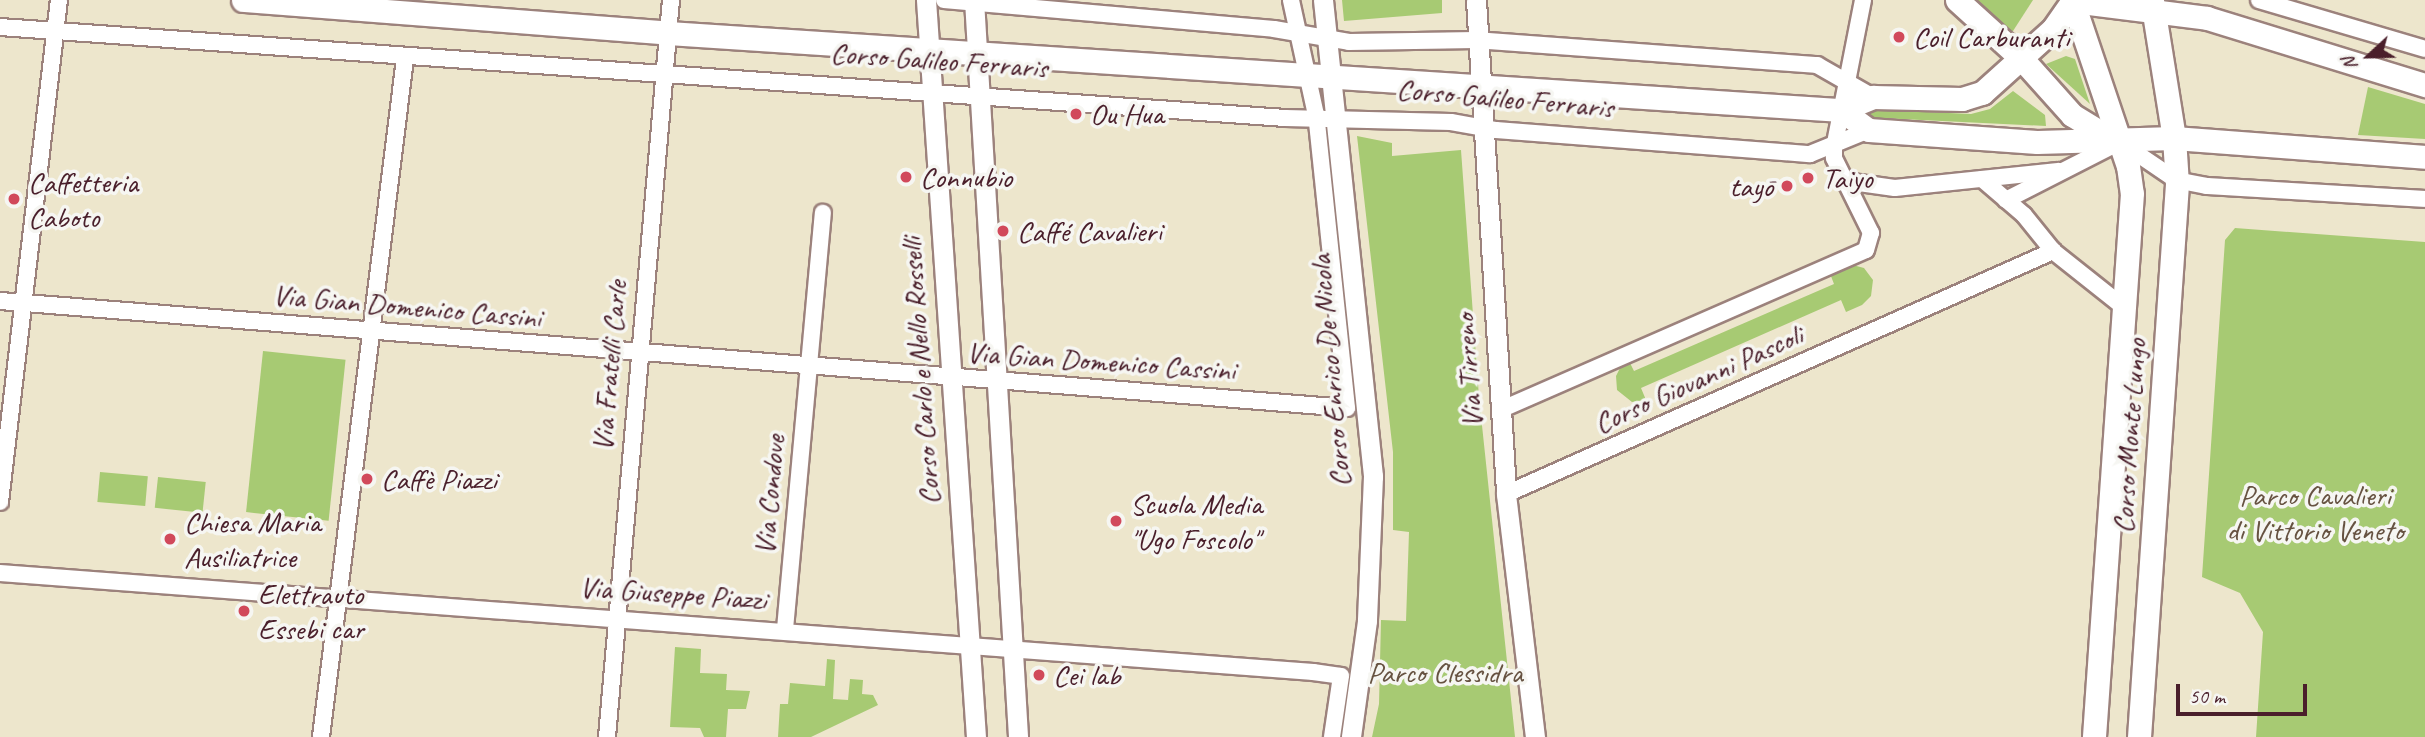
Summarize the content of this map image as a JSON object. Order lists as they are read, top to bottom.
{
  "streets": {
    "main road": ["Corso Galileo Ferraris", "Corso Monte Lungo"],
    "street": [
      "Via Gian Domenico Cassini",
      "Via Fratelli Carle",
      "Corso Carlo e Nello Rosselli",
      "Corso Enrico De Nicola",
      "Via Tirreno",
      "Corso Giovanni Pascoli",
      "Via Condove",
      "Via Giuseppe Piazzi"
    ]
  },
  "crossings": [
    ["Corso Galileo Ferraris", "Via Fratelli Carle"],
    ["Corso Galileo Ferraris", "Corso Carlo e Nello Rosselli"],
    ["Corso Galileo Ferraris", "Corso Enrico De Nicola"],
    ["Corso Galileo Ferraris", "Via Tirreno"],
    ["Via Gian Domenico Cassini", "Via Fratelli Carle"],
    ["Via Gian Domenico Cassini", "Corso Carlo e Nello Rosselli"],
    ["Via Gian Domenico Cassini", "Corso Enrico De Nicola"],
    ["Via Gian Domenico Cassini", "Via Condove"],
    ["Via Fratelli Carle", "Via Giuseppe Piazzi"],
    ["Corso Carlo e Nello Rosselli", "Via Giuseppe Piazzi"],
    ["Via Tirreno", "Corso Giovanni Pascoli"],
    ["Via Condove", "Via Giuseppe Piazzi"]
  ],
  "parks": ["Parco Cavalieri di Vittorio Veneto", "Parco Clessidra"],
  "places": [
    "Coil Carburanti",
    "Ou Hua",
    "Connubio",
    "Taiyo",
    "tayō",
    "Caffetteria Caboto",
    "Caffé Cavalieri",
    "Caffè Piazzi",
    "Scuola Media \"Ugo Foscolo\"",
    "Chiesa Maria Ausiliatrice",
    "Elettrauto Essebi car",
    "Cei lab"
  ],
  "scale_bar": "50 m",
  "north": "left"
}
